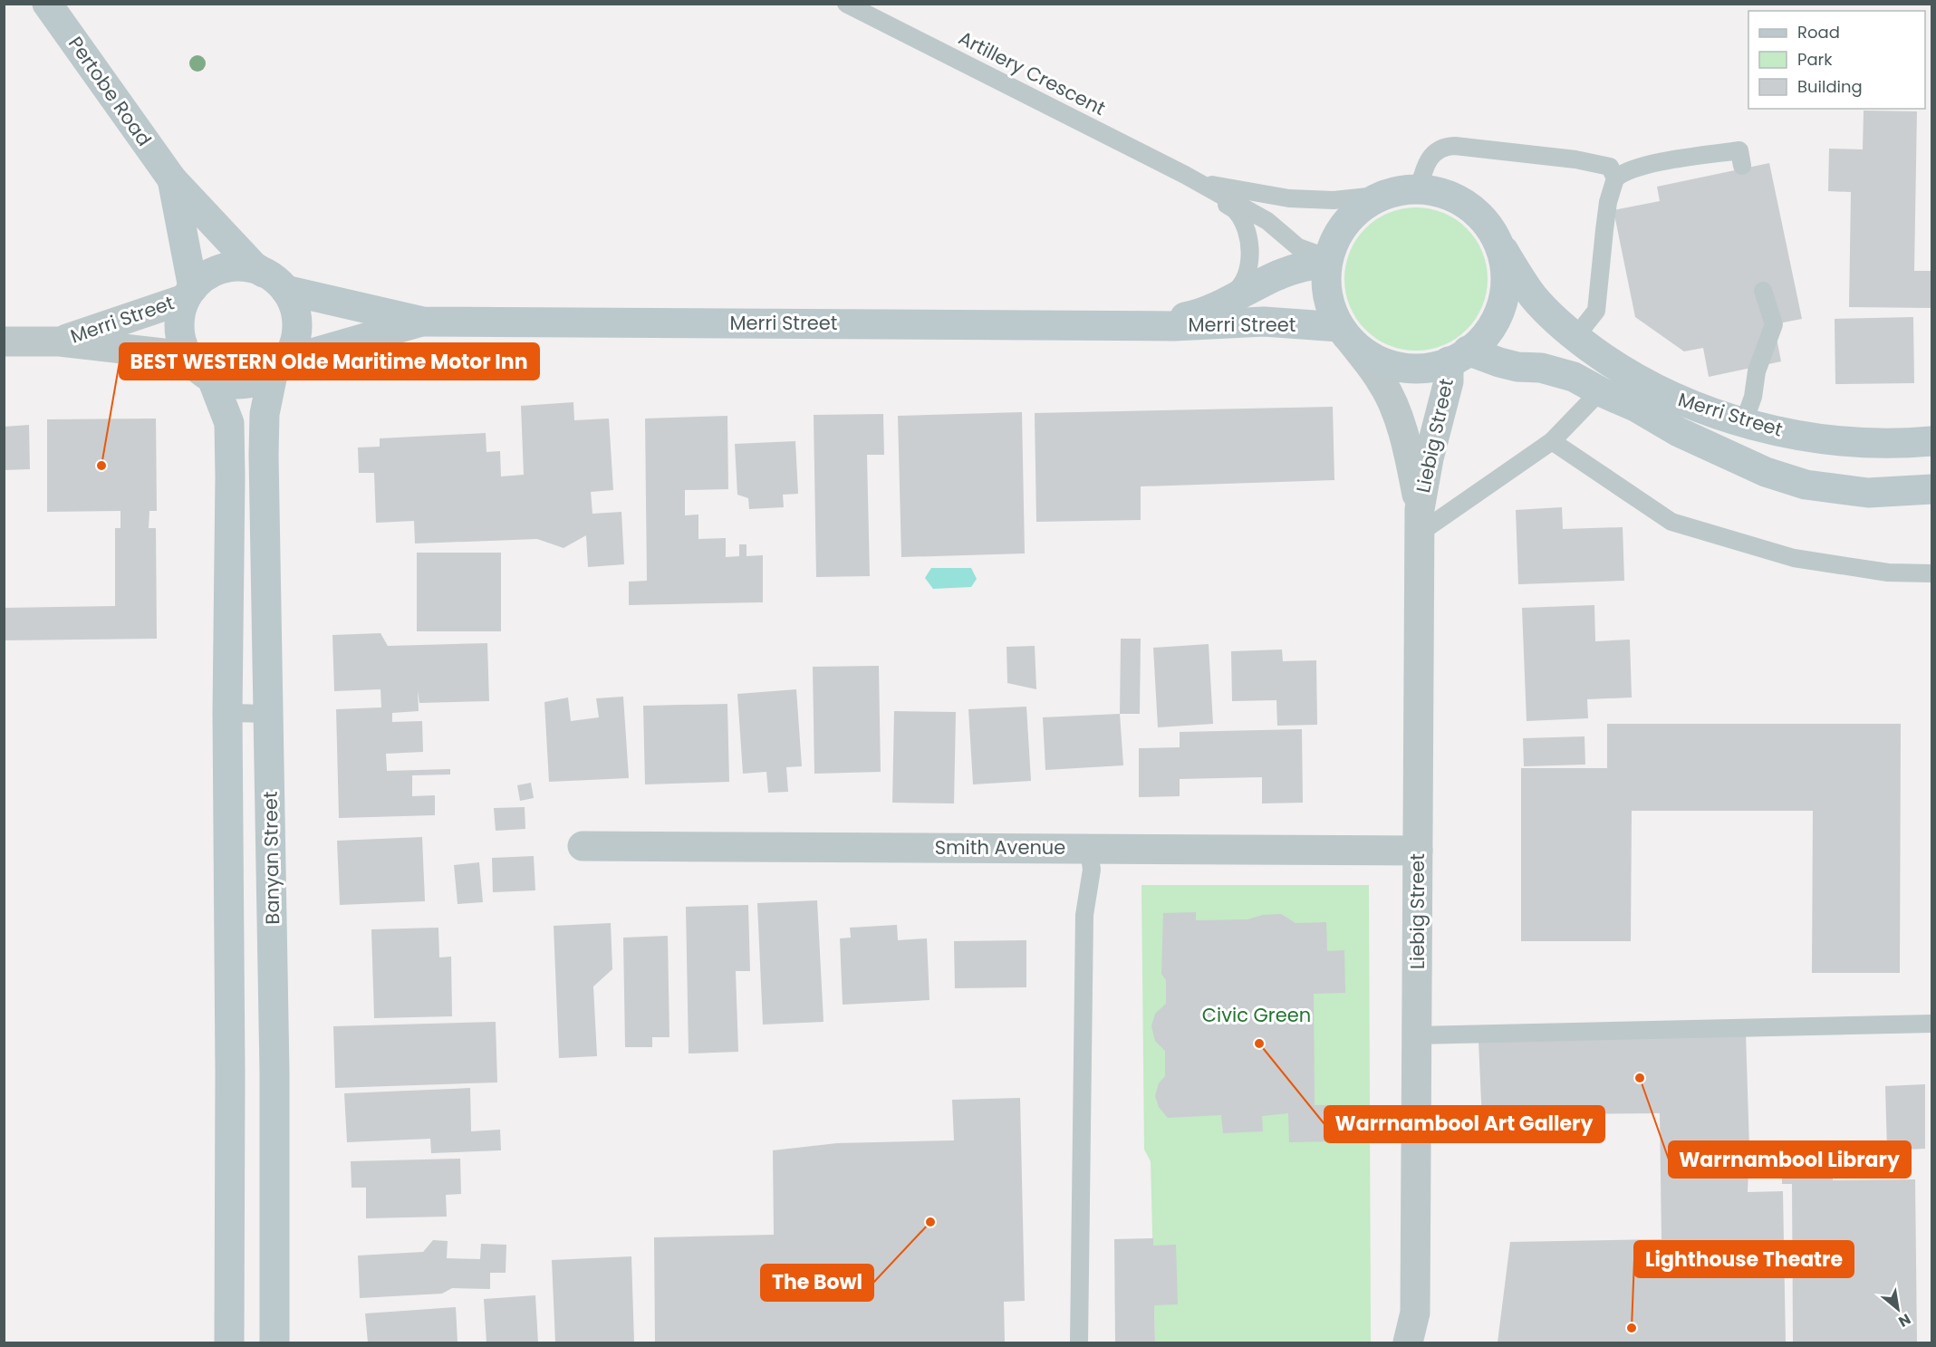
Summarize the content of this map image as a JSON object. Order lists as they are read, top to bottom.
{
  "streets": {
    "street": [
      "Pertobe Road",
      "Merri Street",
      "Liebig Street",
      "Smith Avenue",
      "Banyan Street"
    ],
    "lane": ["Artillery Crescent"]
  },
  "crossings": [
    ["Artillery Crescent", "Merri Street"],
    ["Artillery Crescent", "Liebig Street"],
    ["Pertobe Road", "Merri Street"],
    ["Pertobe Road", "Banyan Street"],
    ["Merri Street", "Liebig Street"],
    ["Merri Street", "Banyan Street"],
    ["Liebig Street", "Smith Avenue"]
  ],
  "parks": ["Civic Green"],
  "places": [
    "BEST WESTERN Olde Maritime Motor Inn",
    "Warrnambool Art Gallery",
    "Warrnambool Library",
    "The Bowl",
    "Lighthouse Theatre"
  ],
  "legend": ["Road", "Park", "Building"],
  "north": "bottom right"
}
